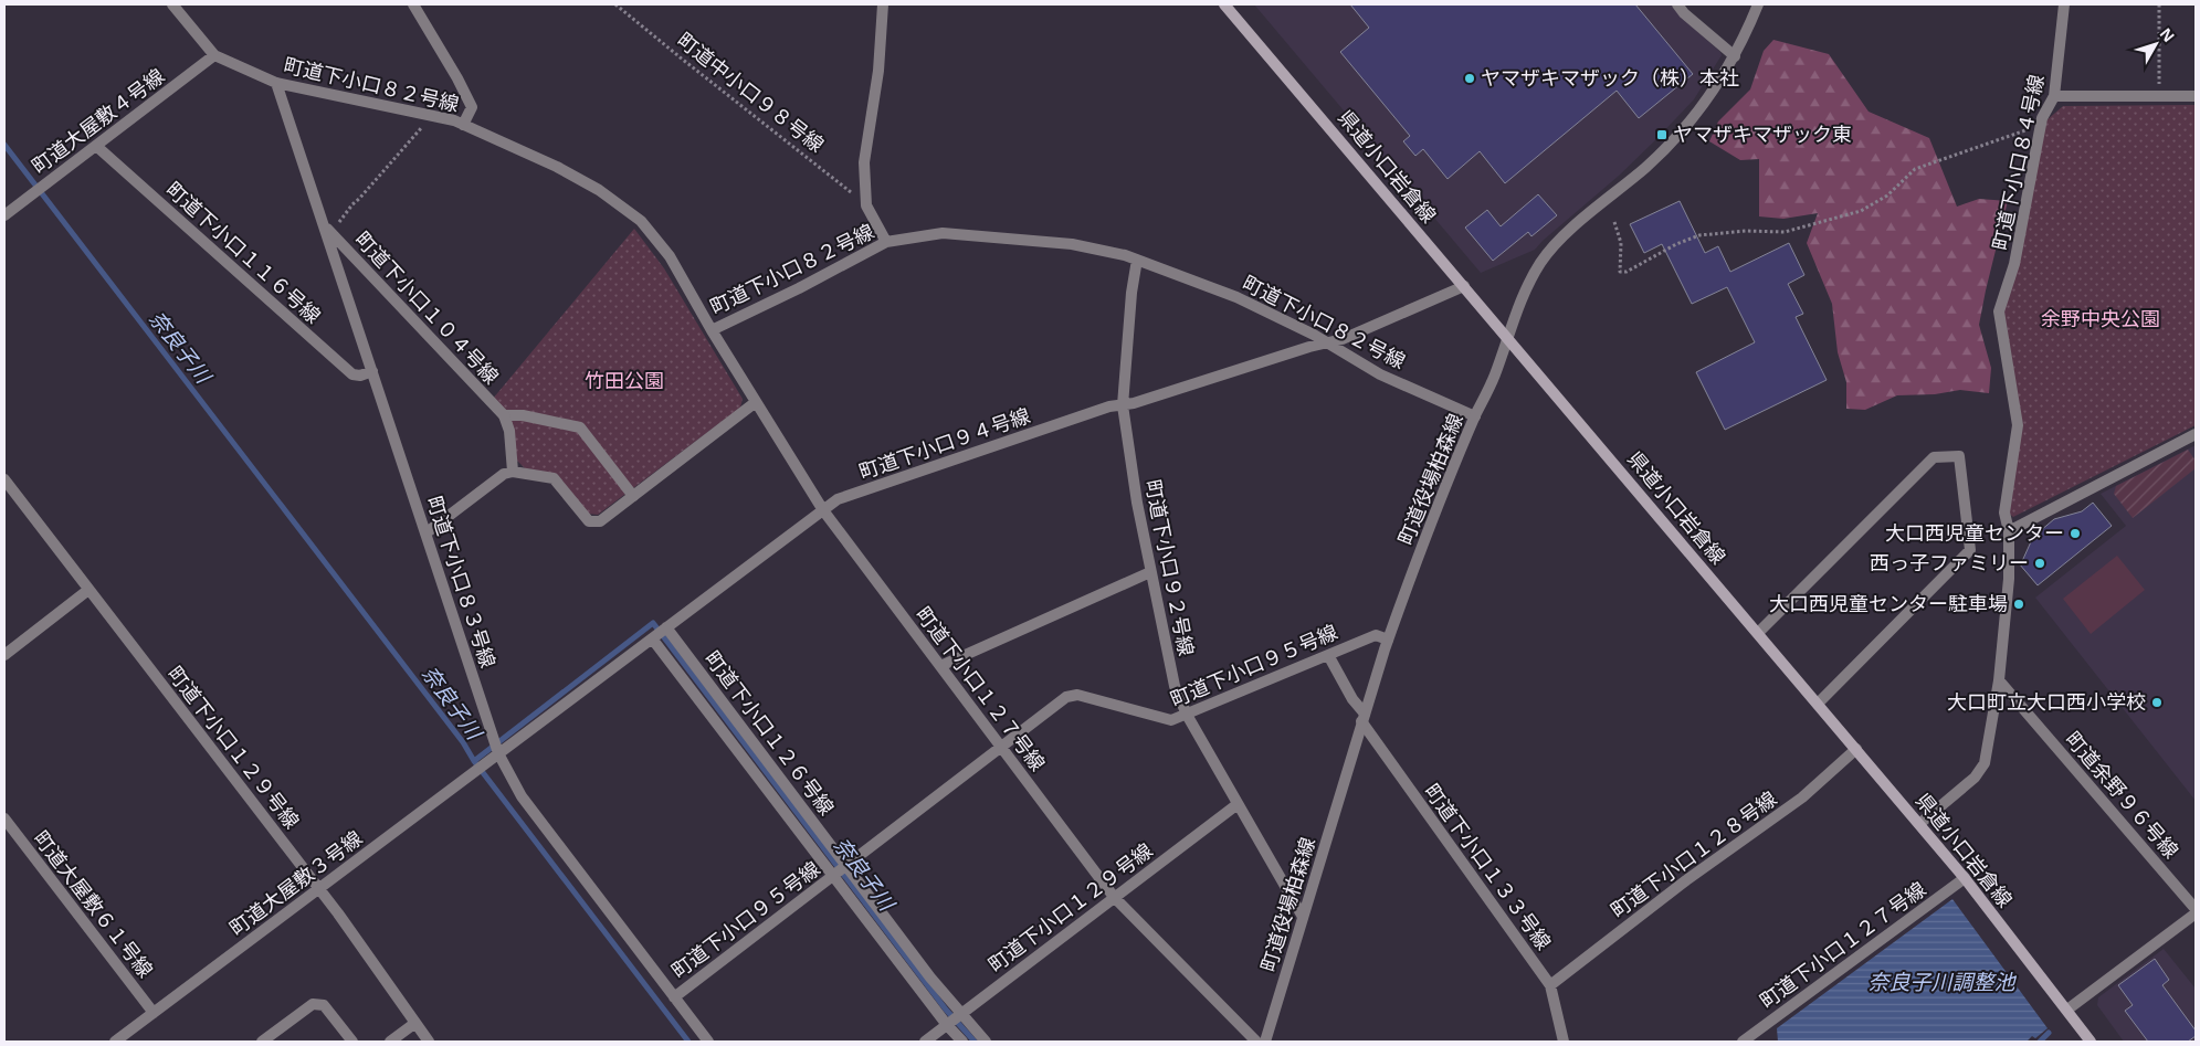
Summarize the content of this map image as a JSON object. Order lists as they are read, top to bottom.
{
  "streets": {
    "main road": ["県道小口岩倉線"],
    "street": [
      "町道下小口８２号線",
      "町道大屋敷４号線",
      "町道下小口８４号線",
      "町道下小口１１６号線",
      "町道下小口１０４号線",
      "町道下小口９４号線",
      "町道役場柏森線",
      "町道下小口９２号線",
      "町道下小口８３号線",
      "町道下小口９５号線",
      "町道下小口１２７号線",
      "町道下小口１２６号線",
      "町道下小口１２９号線",
      "町道余野９６号線",
      "町道下小口１２８号線",
      "町道下小口１３３号線",
      "町道大屋敷３号線",
      "町道大屋敷６１号線"
    ],
    "path": ["町道中小口９８号線"]
  },
  "crossings": [
    ["町道下小口８２号線", "町道大屋敷４号線"],
    ["町道下小口８２号線", "町道下小口９４号線"],
    ["町道下小口８２号線", "町道役場柏森線"],
    ["町道下小口８２号線", "町道下小口９２号線"],
    ["町道下小口８２号線", "町道下小口８３号線"],
    ["町道下小口８２号線", "町道下小口１２７号線"],
    ["町道大屋敷４号線", "町道下小口１１６号線"],
    ["町道下小口８４号線", "県道小口岩倉線"],
    ["町道下小口８４号線", "町道余野９６号線"],
    ["県道小口岩倉線", "町道下小口９４号線"],
    ["県道小口岩倉線", "町道役場柏森線"],
    ["県道小口岩倉線", "町道下小口１２７号線"],
    ["県道小口岩倉線", "町道下小口１２８号線"],
    ["町道下小口１１６号線", "町道下小口８３号線"],
    ["町道下小口１０４号線", "町道下小口８３号線"],
    ["町道下小口９４号線", "町道下小口９２号線"],
    ["町道下小口９４号線", "町道下小口８３号線"],
    ["町道下小口９４号線", "町道下小口１２７号線"],
    ["町道下小口９４号線", "町道下小口１２６号線"],
    ["町道下小口９４号線", "町道大屋敷３号線"],
    ["町道役場柏森線", "町道下小口９２号線"],
    ["町道役場柏森線", "町道下小口９５号線"],
    ["町道役場柏森線", "町道下小口１３３号線"],
    ["町道下小口９２号線", "町道下小口９５号線"],
    ["町道下小口９２号線", "町道下小口１２９号線"],
    ["町道下小口８３号線", "町道下小口９５号線"],
    ["町道下小口８３号線", "町道大屋敷３号線"],
    ["町道下小口９５号線", "町道下小口１２７号線"],
    ["町道下小口９５号線", "町道下小口１２６号線"],
    ["町道下小口９５号線", "町道下小口１３３号線"],
    ["町道下小口１２７号線", "町道下小口１２９号線"],
    ["町道下小口１２６号線", "町道下小口１２９号線"],
    ["町道下小口１２９号線", "町道大屋敷３号線"],
    ["町道下小口１２８号線", "町道下小口１３３号線"],
    ["町道大屋敷３号線", "町道大屋敷６１号線"]
  ],
  "water": ["奈良子川", "奈良子川調整池"],
  "parks": ["余野中央公園", "竹田公園"],
  "places": {
    "other": [
      "ヤマザキマザック（株）本社",
      "大口西児童センター",
      "西っ子ファミリー",
      "大口西児童センター駐車場",
      "大口町立大口西小学校"
    ],
    "transit": ["ヤマザキマザック東"]
  },
  "north": "top right"
}
